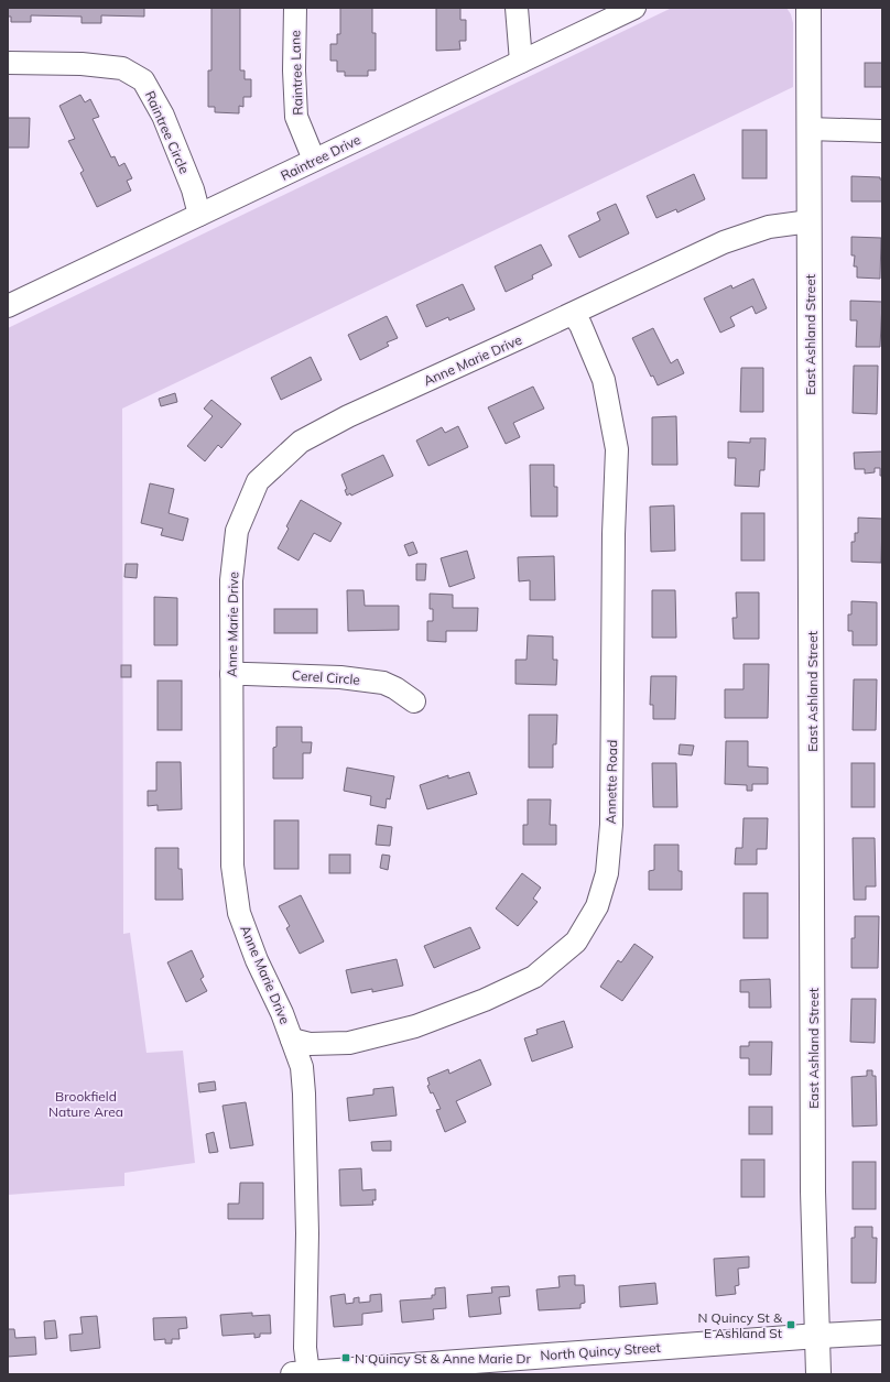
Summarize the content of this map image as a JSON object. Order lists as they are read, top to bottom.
{
  "streets": {
    "main road": ["East Ashland Street", "North Quincy Street"],
    "street": [
      "Raintree Lane",
      "Raintree Circle",
      "Raintree Drive",
      "Anne Marie Drive",
      "Cerel Circle",
      "Annette Road"
    ]
  },
  "crossings": [
    ["Raintree Lane", "Raintree Drive"],
    ["Raintree Circle", "Raintree Drive"],
    ["East Ashland Street", "Anne Marie Drive"],
    ["East Ashland Street", "North Quincy Street"],
    ["Anne Marie Drive", "Cerel Circle"],
    ["Anne Marie Drive", "Annette Road"],
    ["Anne Marie Drive", "North Quincy Street"]
  ],
  "parks": ["Brookfield Nature Area"],
  "places": {
    "transit": ["N Quincy St & E Ashland St", "N Quincy St & Anne Marie Dr"]
  }
}
